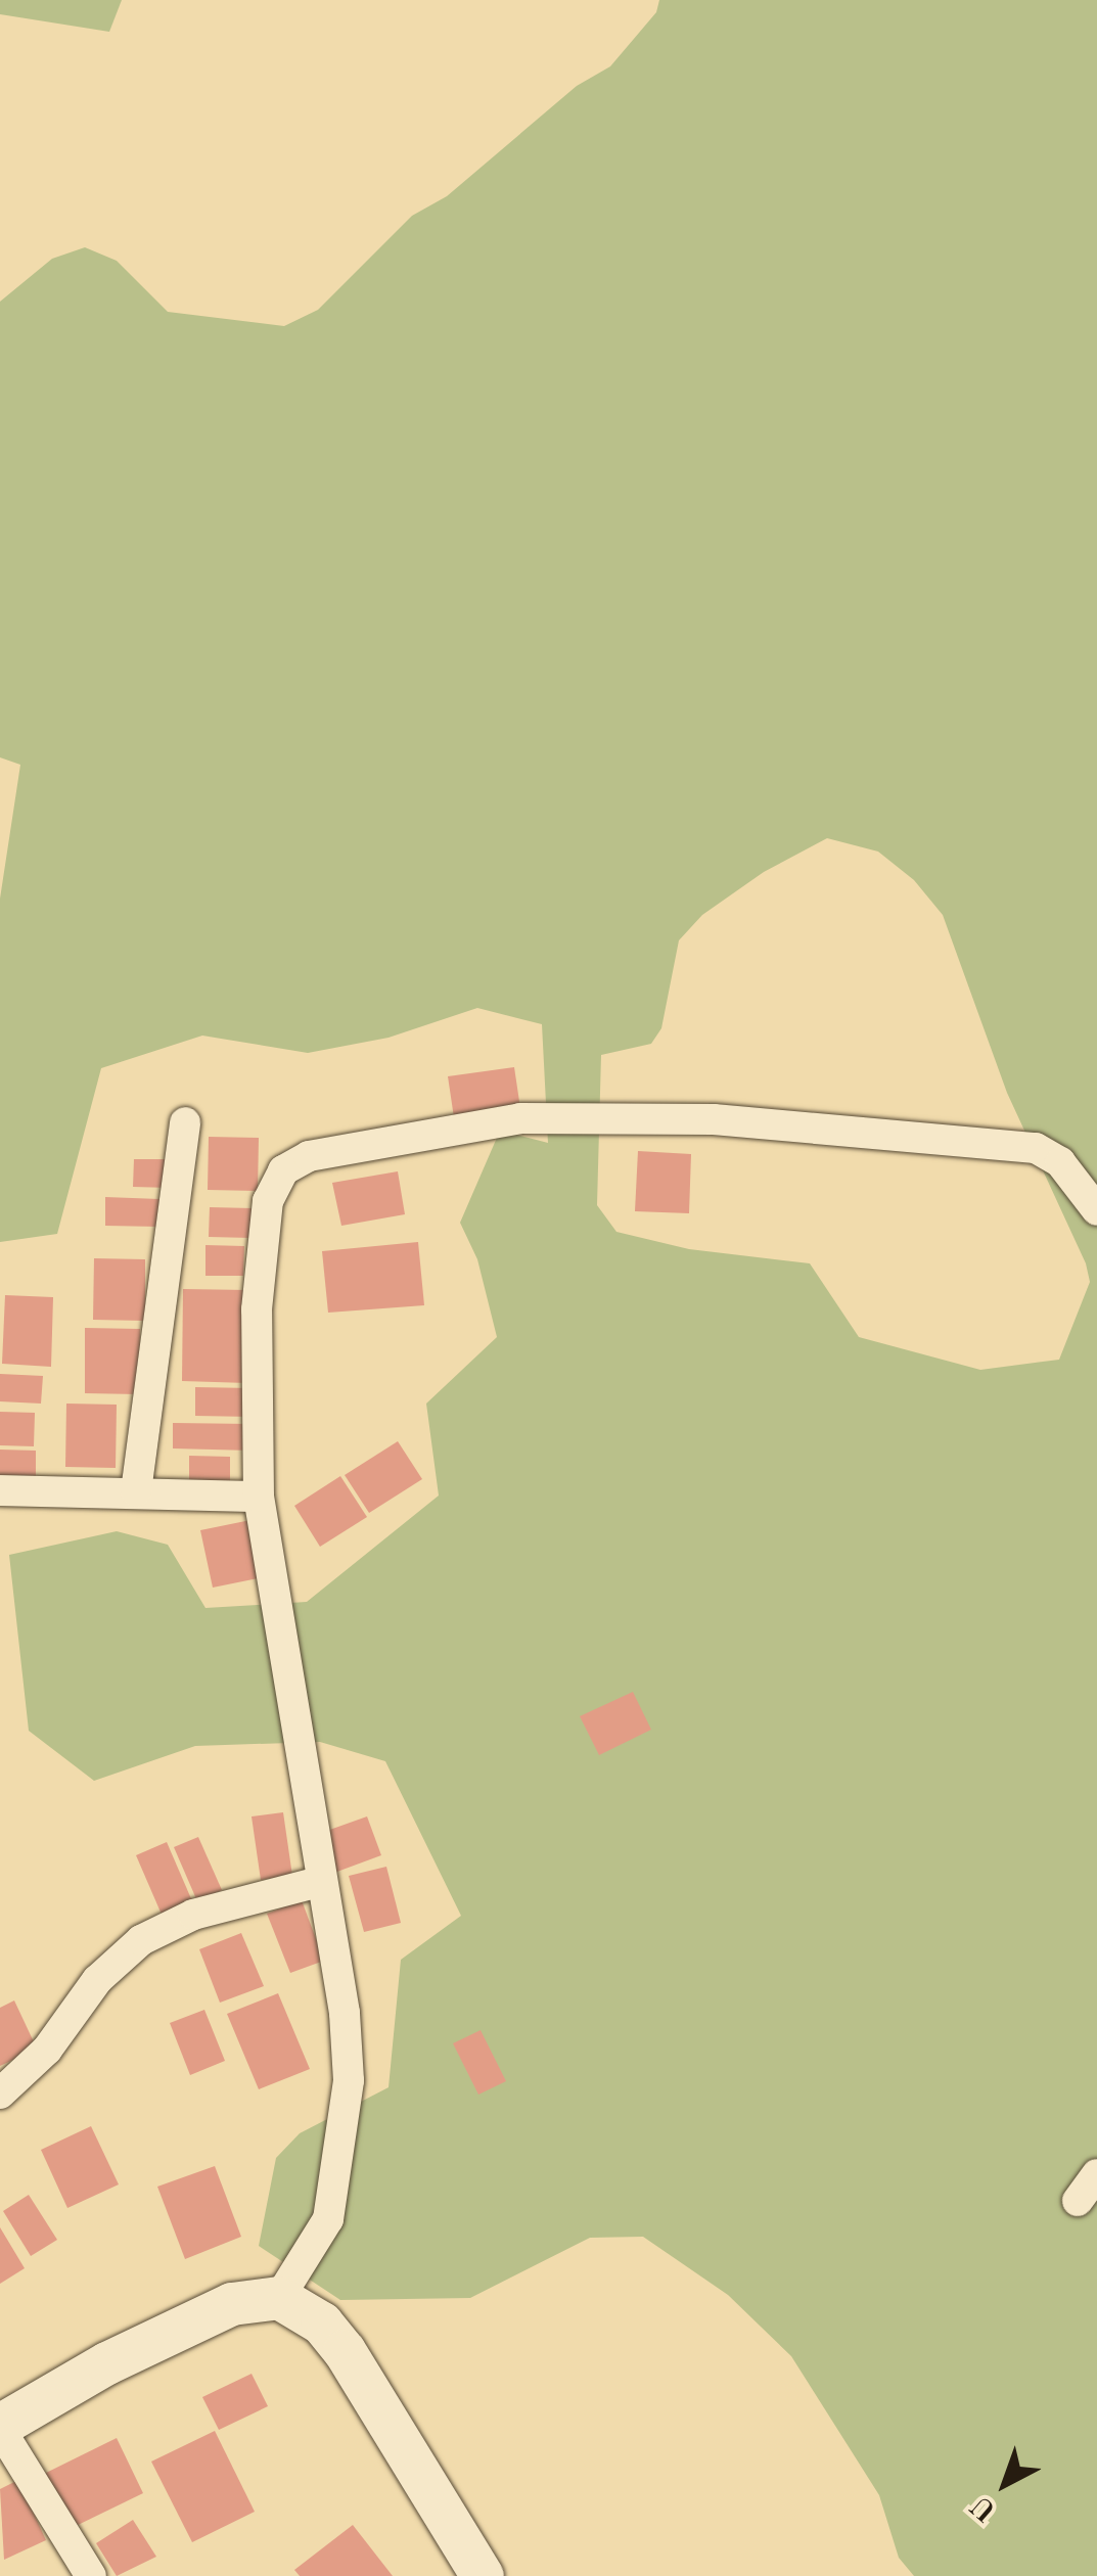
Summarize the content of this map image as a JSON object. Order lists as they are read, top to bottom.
{
  "north": "bottom left"
}
